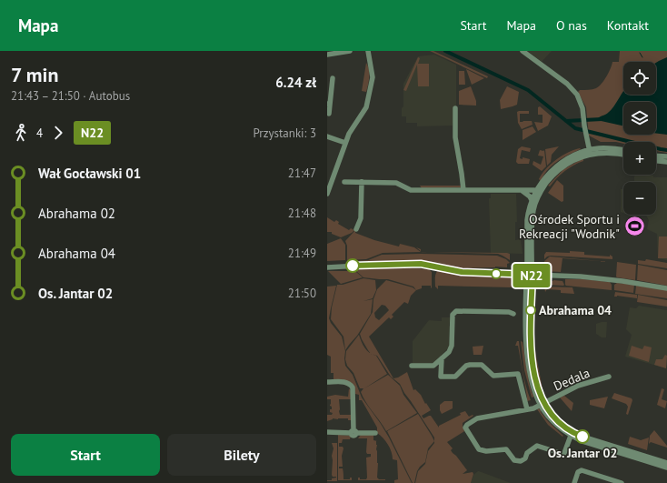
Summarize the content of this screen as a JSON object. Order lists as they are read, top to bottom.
{
  "streets": {
    "street": ["Dedala"]
  },
  "places": {
    "sports": ["Ośrodek Sportu i Rekreacji \"Wodnik\""],
    "other": ["Abrahama 04", "Os. Jantar 02"]
  },
  "lines": ["bus line N22"],
  "page": {
    "header": "Mapa",
    "nav": [
      "Start",
      "Mapa",
      "O nas",
      "Kontakt"
    ],
    "heading": ["7 min", "21:43 – 21:50 · Autobus", "6.24 zł"],
    "on_map": "N22",
    "map_buttons": ["+", "−"],
    "legs": ["4", "N22", "Przystanki: 3"],
    "list": [
      {
        "name": "Wał Gocławski 01",
        "value": "21:47"
      },
      {
        "name": "Abrahama 02",
        "value": "21:48"
      },
      {
        "name": "Abrahama 04",
        "value": "21:49"
      },
      {
        "name": "Os. Jantar 02",
        "value": "21:50"
      }
    ],
    "buttons": ["Start", "Bilety"]
  }
}
